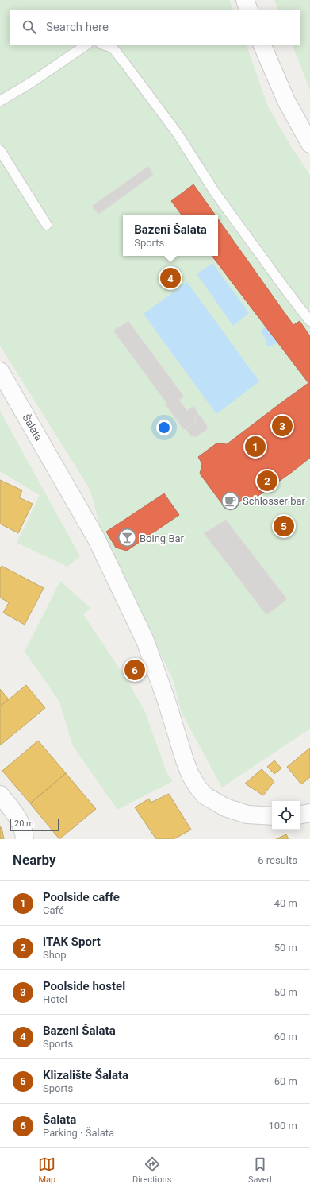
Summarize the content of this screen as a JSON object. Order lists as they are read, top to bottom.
{
  "streets": {
    "street": ["Šalata"]
  },
  "places": {
    "cafe": ["Schlosser bar"],
    "bar": ["Boing Bar"]
  },
  "scale_bar": "20 m",
  "page": {
    "search": "Search here",
    "popup": ["Bazeni Šalata", "Sports"],
    "pins": [
      "4",
      "3",
      "1",
      "2",
      "5",
      "6"
    ],
    "scale": "20 m",
    "heading": ["Nearby", "6 results"],
    "list": [
      {
        "mark": "1",
        "name": "Poolside caffe",
        "note": "Café",
        "value": "40 m"
      },
      {
        "mark": "2",
        "name": "iTAK Sport",
        "note": "Shop",
        "value": "50 m"
      },
      {
        "mark": "3",
        "name": "Poolside hostel",
        "note": "Hotel",
        "value": "50 m"
      },
      {
        "mark": "4",
        "name": "Bazeni Šalata",
        "note": "Sports",
        "value": "60 m"
      },
      {
        "mark": "5",
        "name": "Klizalište Šalata",
        "note": "Sports",
        "value": "60 m"
      },
      {
        "mark": "6",
        "name": "Šalata",
        "note": "Parking · Šalata",
        "value": "100 m"
      }
    ],
    "nav": ["Map", "Directions", "Saved"]
  }
}
